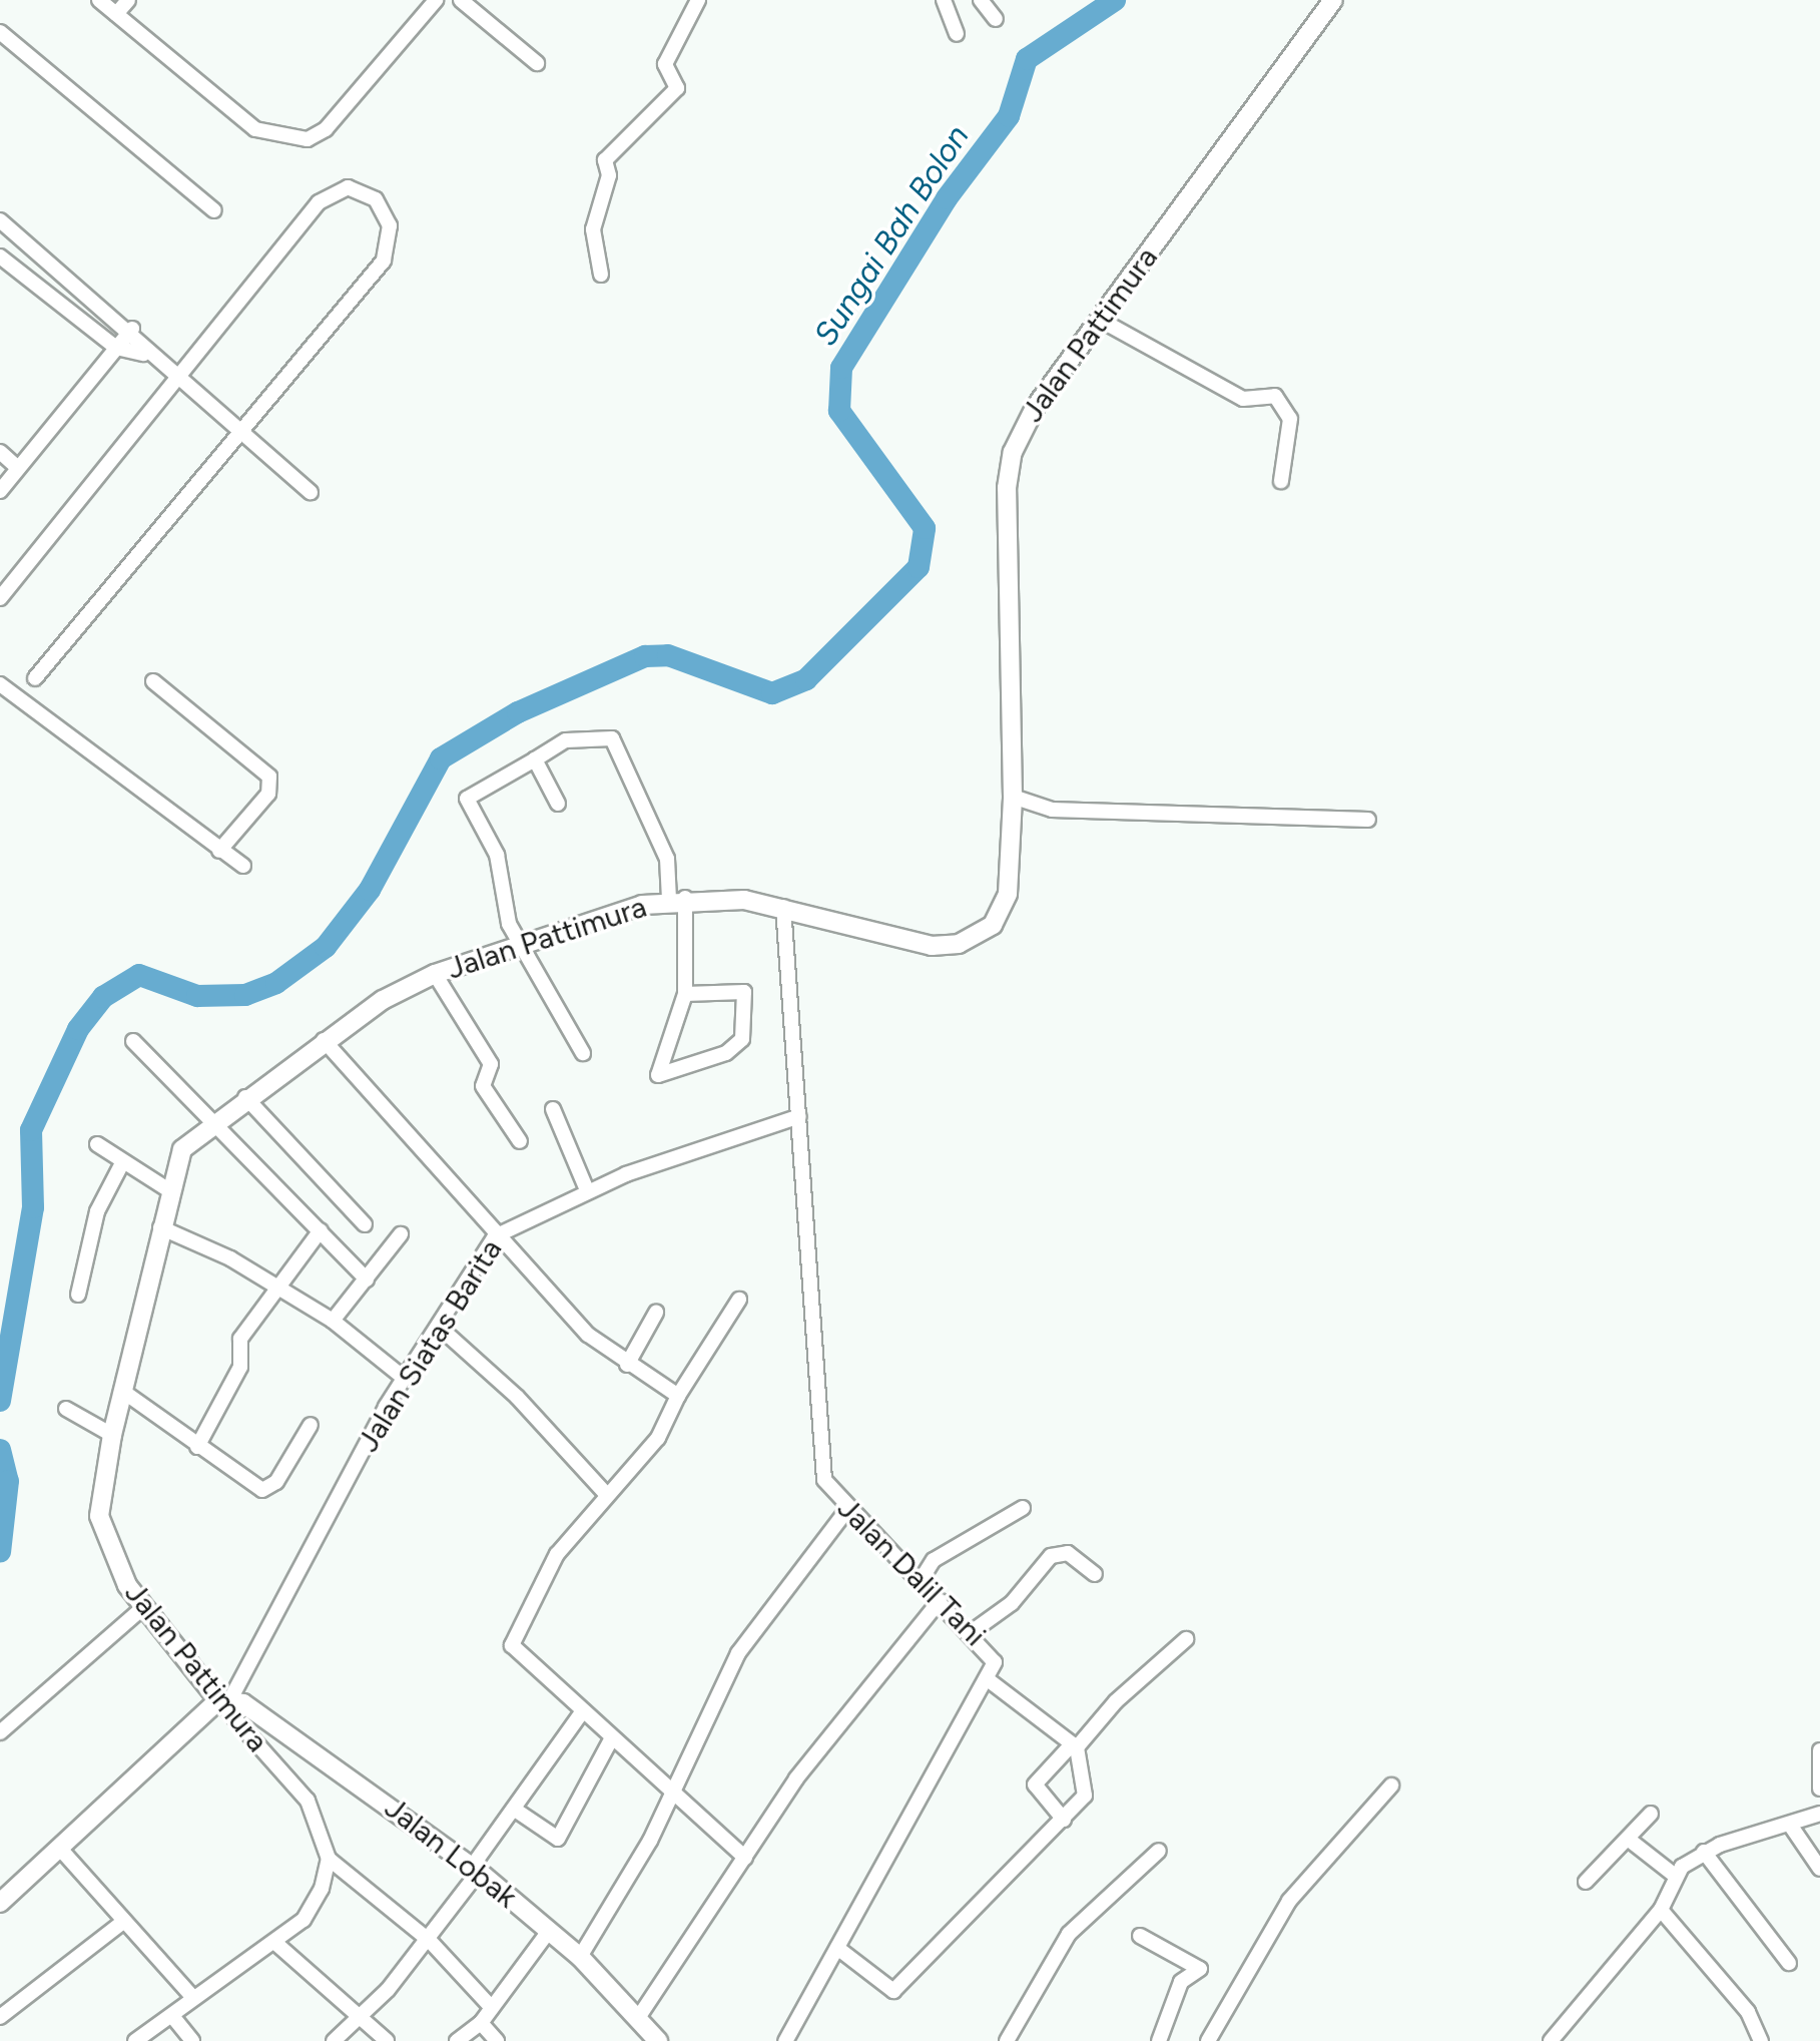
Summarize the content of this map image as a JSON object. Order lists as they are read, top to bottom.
{
  "streets": {
    "street": [
      "Jalan Pattimura",
      "Jalan Siatas Barita",
      "Jalan Dalil Tani",
      "Jalan Lobak"
    ]
  },
  "crossings": [
    ["Jalan Pattimura", "Jalan Siatas Barita"],
    ["Jalan Pattimura", "Jalan Dalil Tani"],
    ["Jalan Pattimura", "Jalan Lobak"],
    ["Jalan Siatas Barita", "Jalan Dalil Tani"],
    ["Jalan Siatas Barita", "Jalan Lobak"]
  ],
  "water": ["Sungai Bah Bolon"]
}
